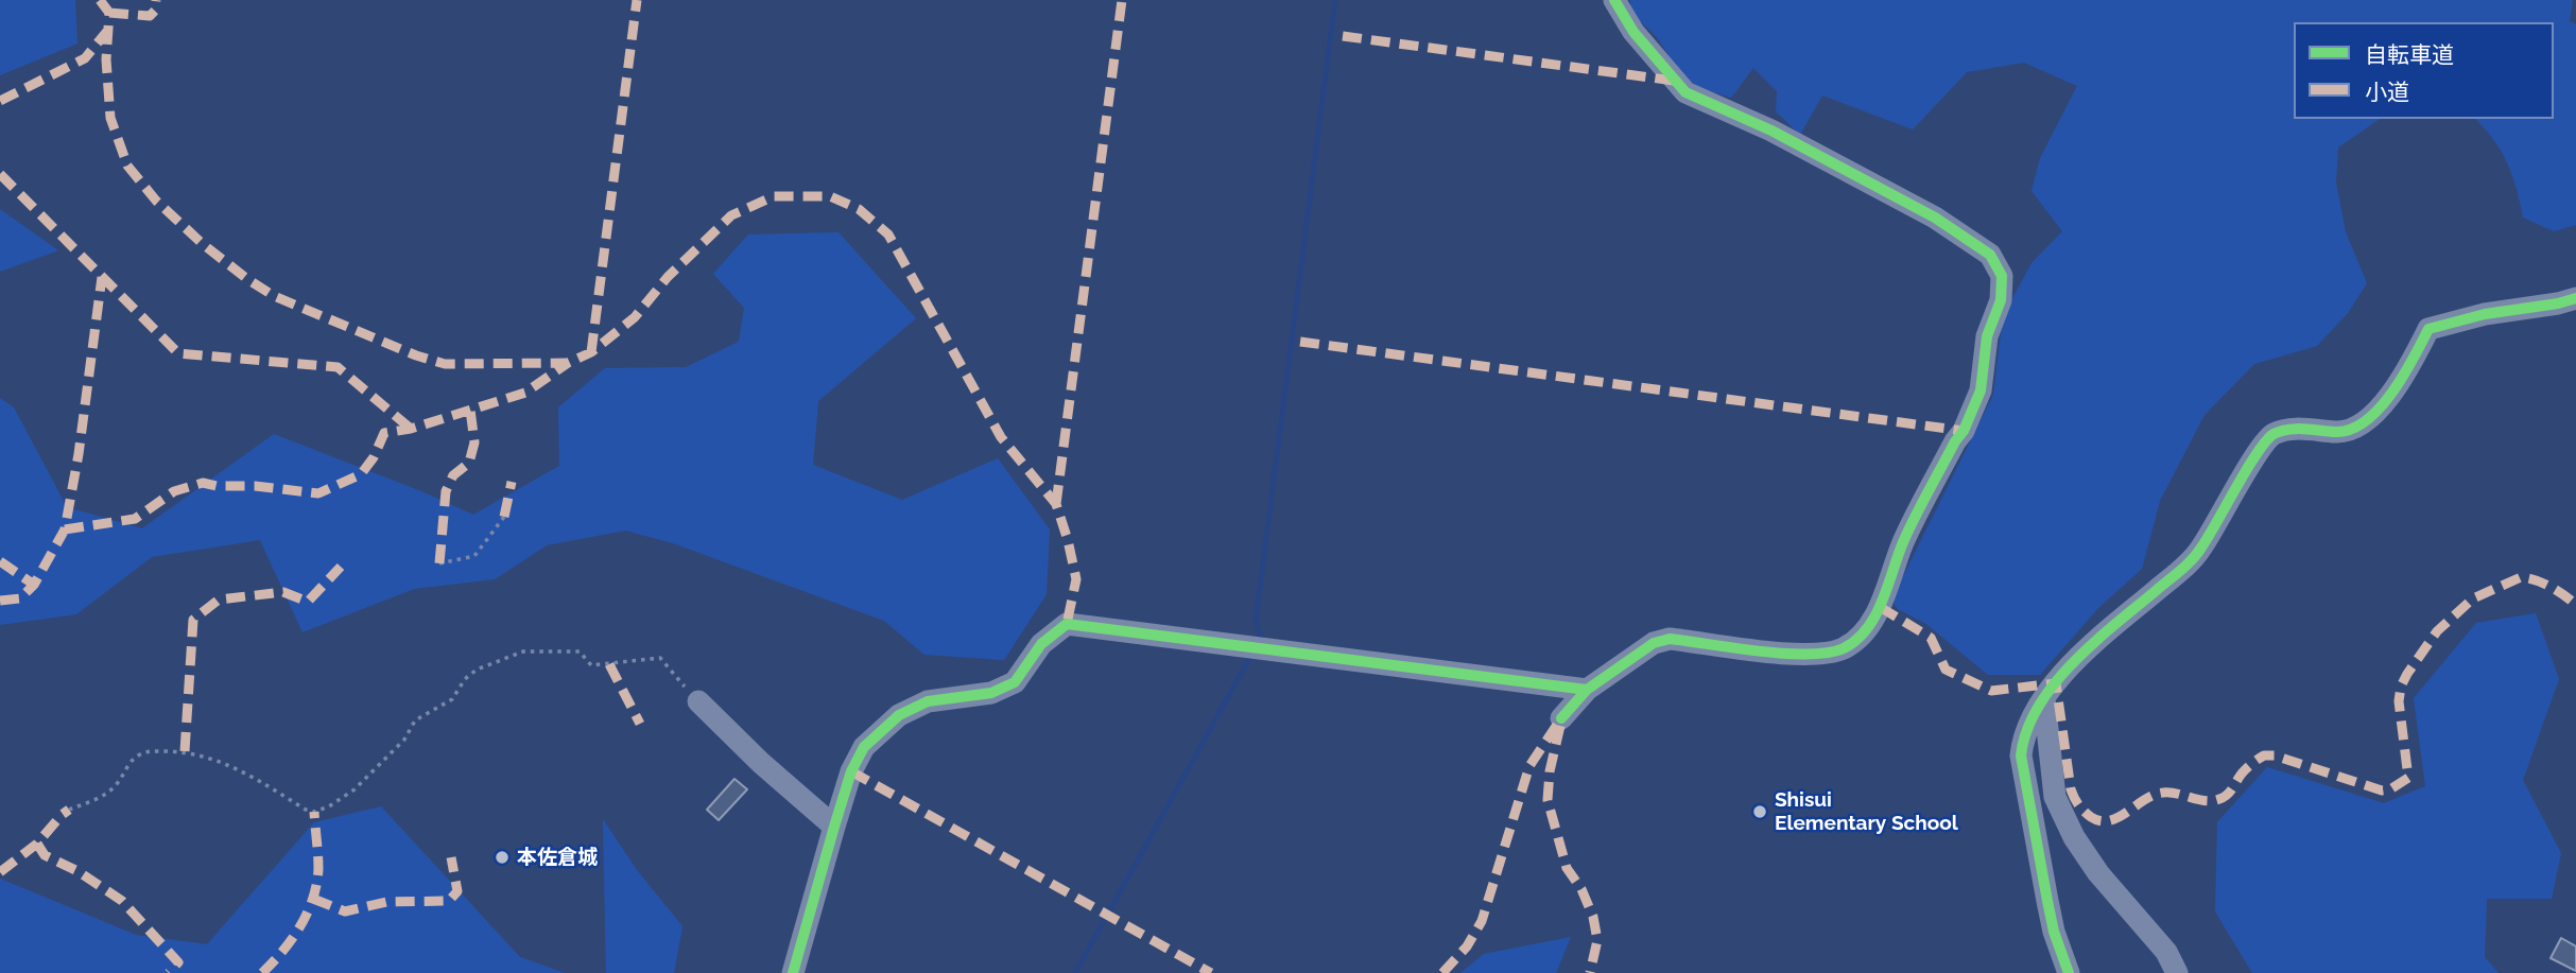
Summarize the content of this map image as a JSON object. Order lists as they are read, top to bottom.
{
  "places": ["Shisui Elementary School", "本佐倉城"],
  "legend": ["自転車道", "小道"]
}
